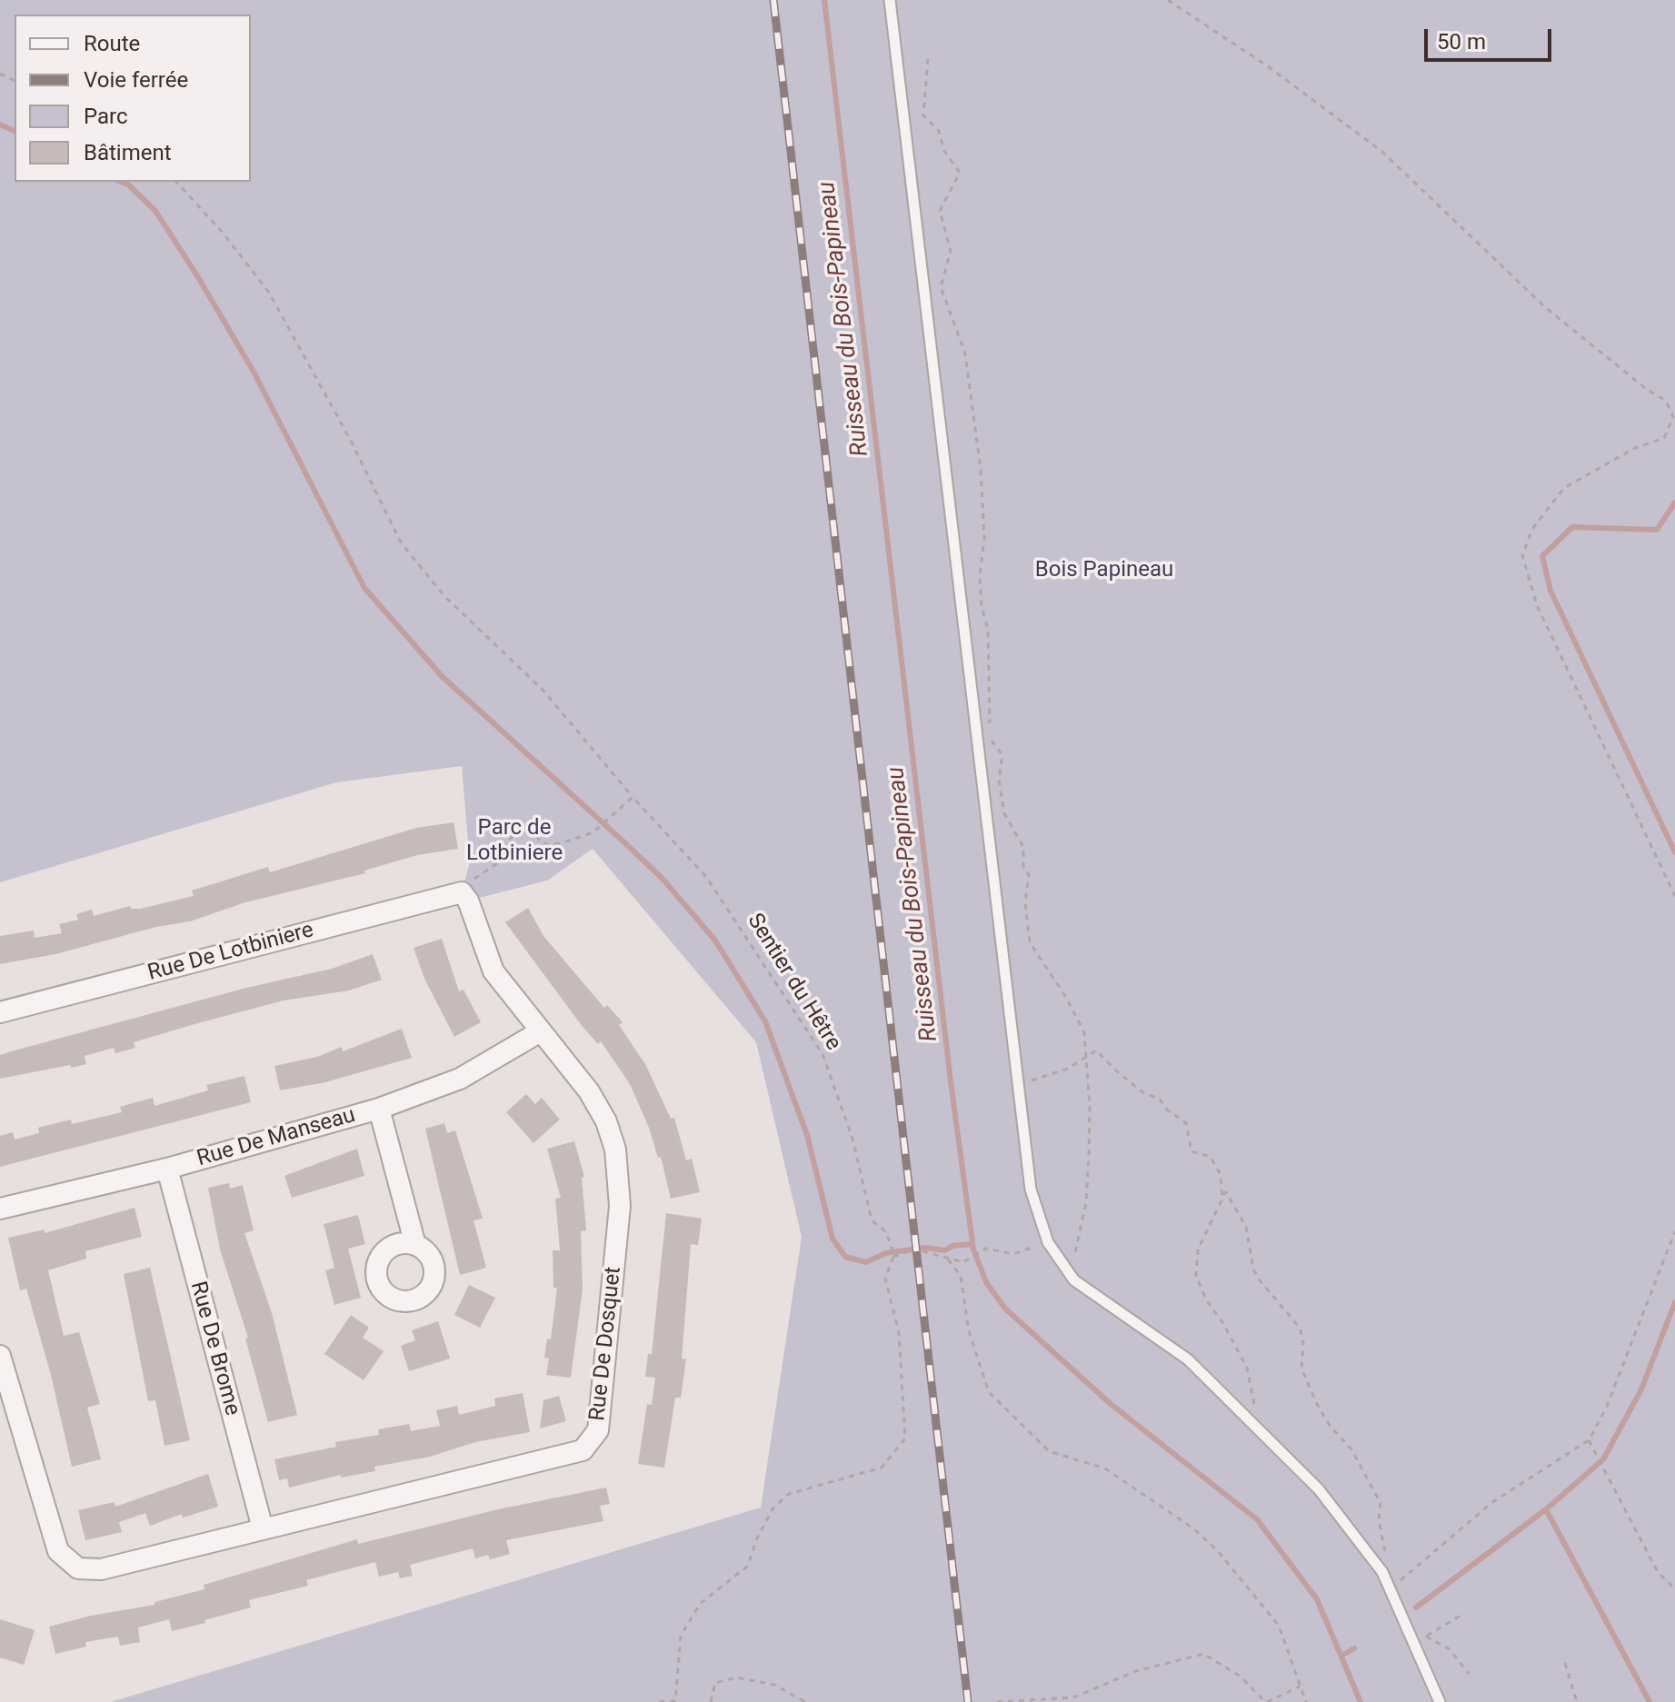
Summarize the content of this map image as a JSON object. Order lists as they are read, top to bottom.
{
  "streets": {
    "street": [
      "Rue De Lotbiniere",
      "Rue De Manseau",
      "Rue De Dosquet",
      "Rue De Brome"
    ],
    "path": ["Sentier du Hêtre"]
  },
  "crossings": [
    ["Rue De Lotbiniere", "Rue De Dosquet"],
    ["Rue De Manseau", "Rue De Dosquet"],
    ["Rue De Manseau", "Rue De Brome"],
    ["Rue De Dosquet", "Rue De Brome"]
  ],
  "water": ["Ruisseau du Bois-Papineau"],
  "parks": ["Bois Papineau", "Parc de Lotbiniere"],
  "legend": [
    "Route",
    "Voie ferrée",
    "Parc",
    "Bâtiment"
  ],
  "scale_bar": "50 m"
}
